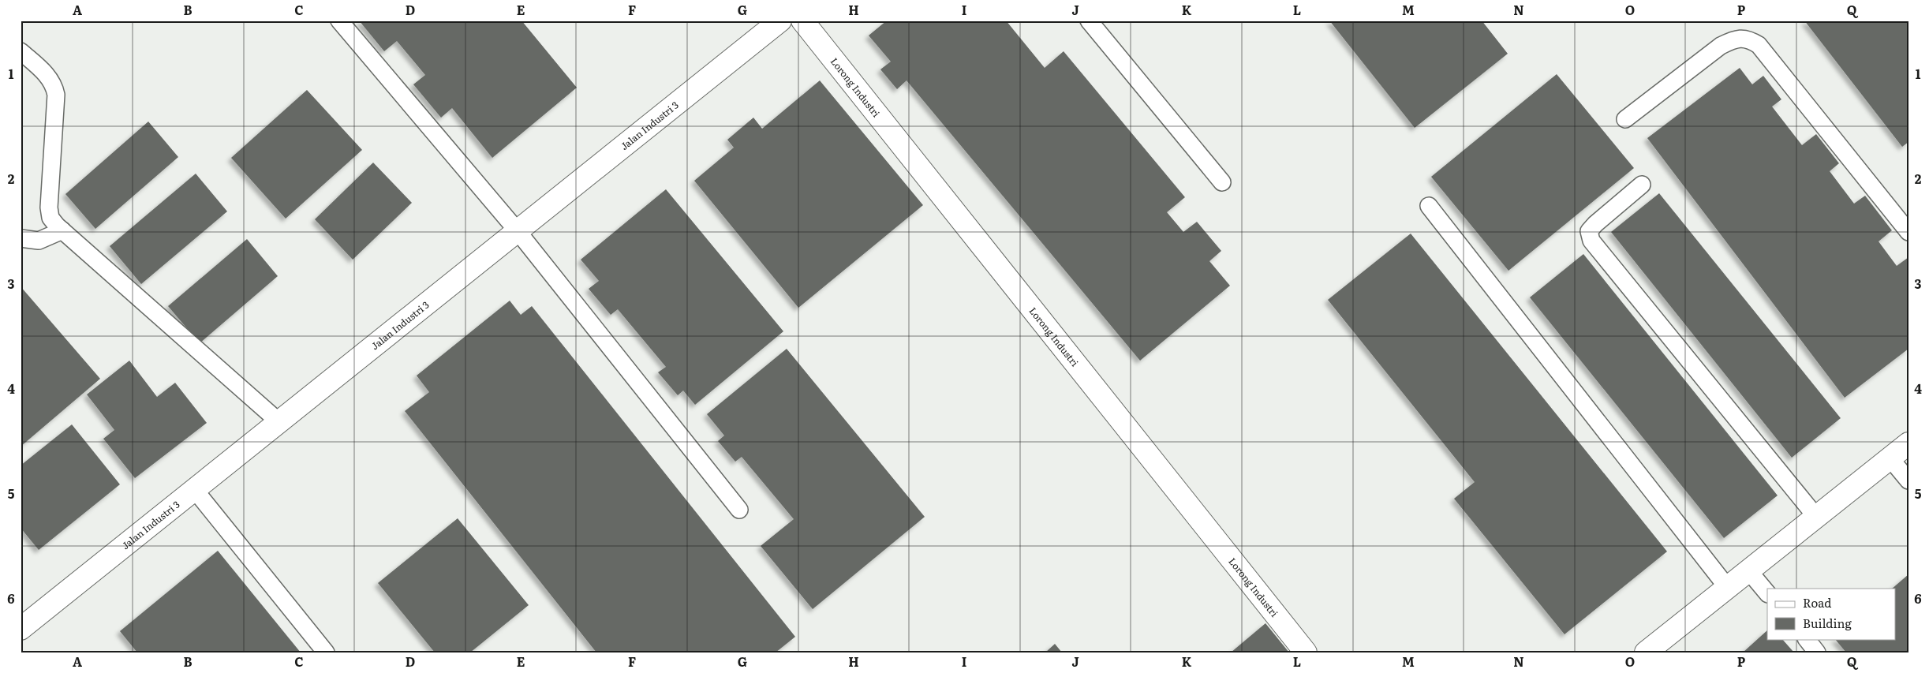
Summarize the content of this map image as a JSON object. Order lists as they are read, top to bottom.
{
  "streets": {
    "street": ["Lorong Industri", "Jalan Industri 3"]
  },
  "legend": ["Road", "Building"],
  "grid": {
    "columns": [
      "A",
      "B",
      "C",
      "D",
      "E",
      "F",
      "G",
      "H",
      "I",
      "J",
      "K",
      "L",
      "M",
      "N",
      "O",
      "P",
      "Q"
    ],
    "rows": [
      "1",
      "2",
      "3",
      "4",
      "5",
      "6"
    ]
  }
}
